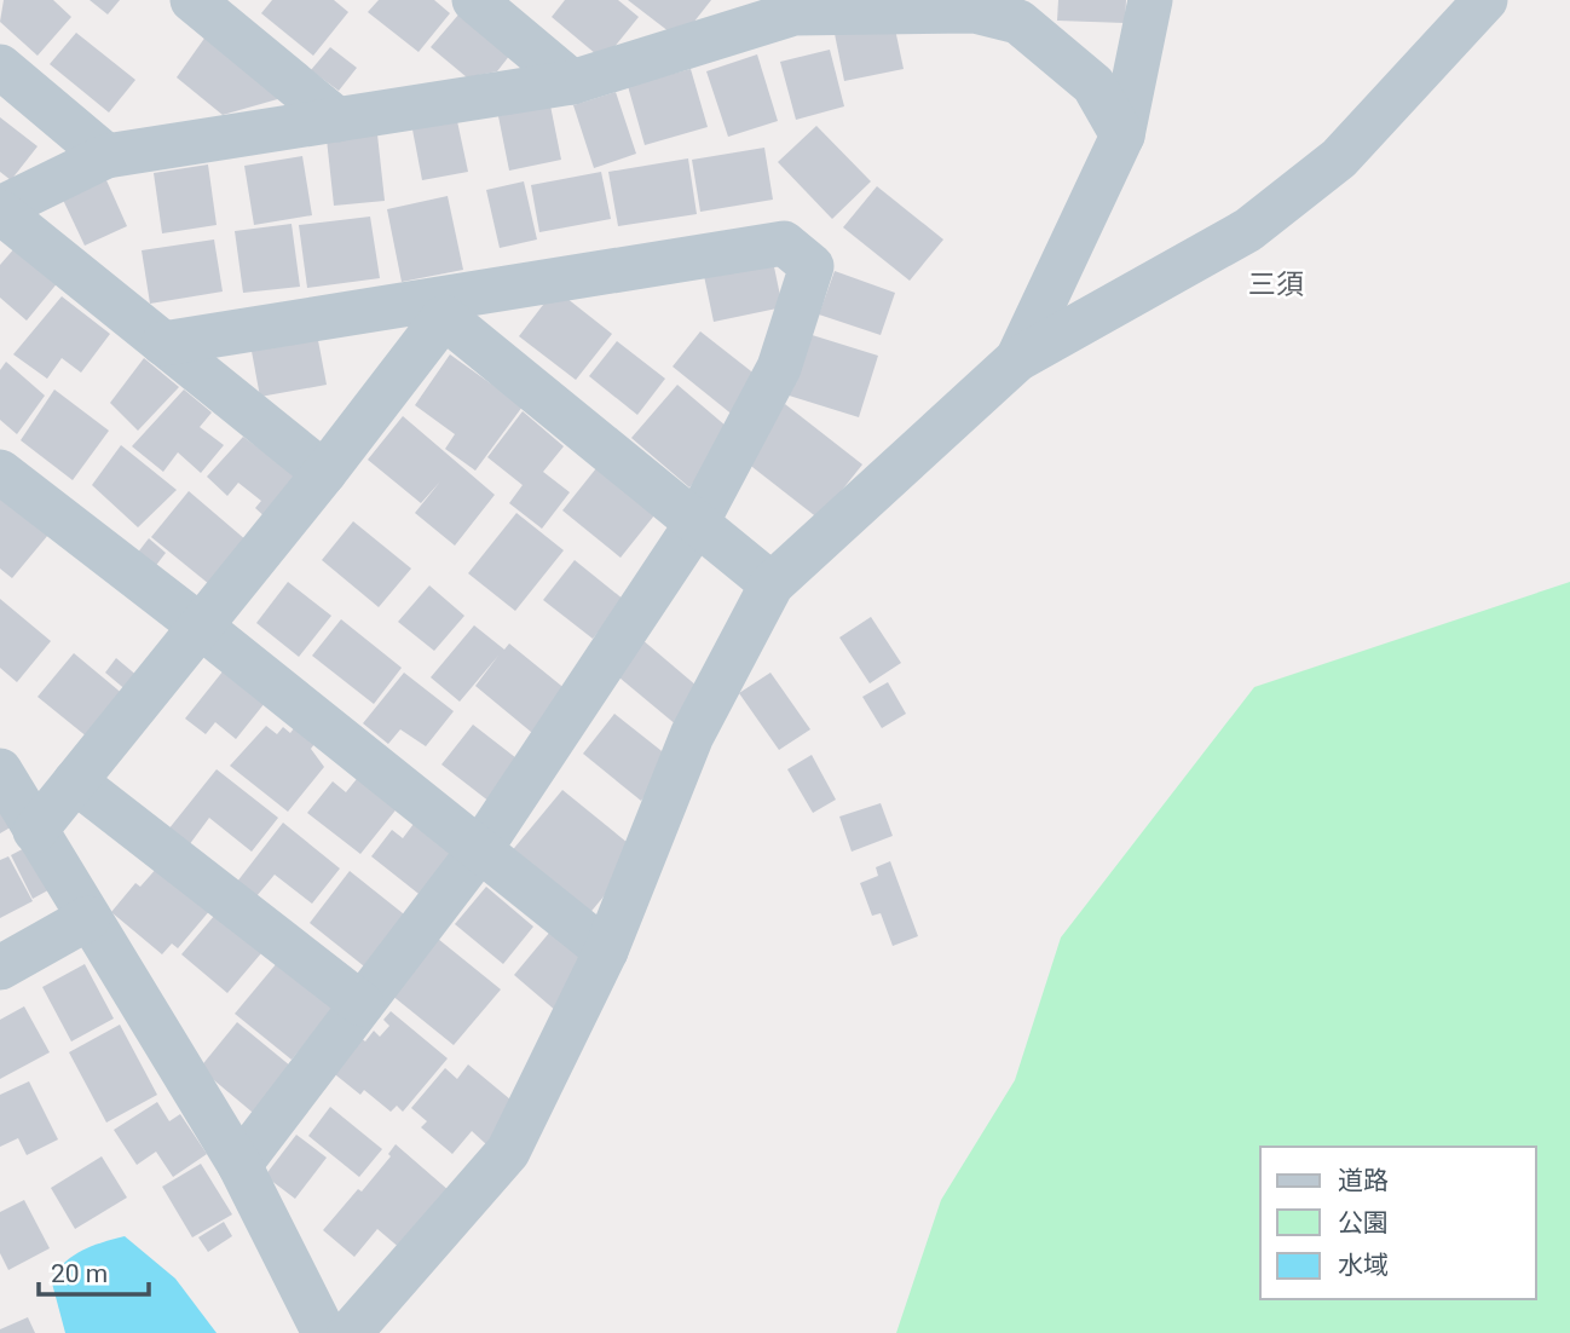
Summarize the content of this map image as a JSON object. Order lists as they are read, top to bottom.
{
  "districts": ["三須"],
  "legend": ["道路", "公園", "水域"],
  "scale_bar": "20 m"
}
